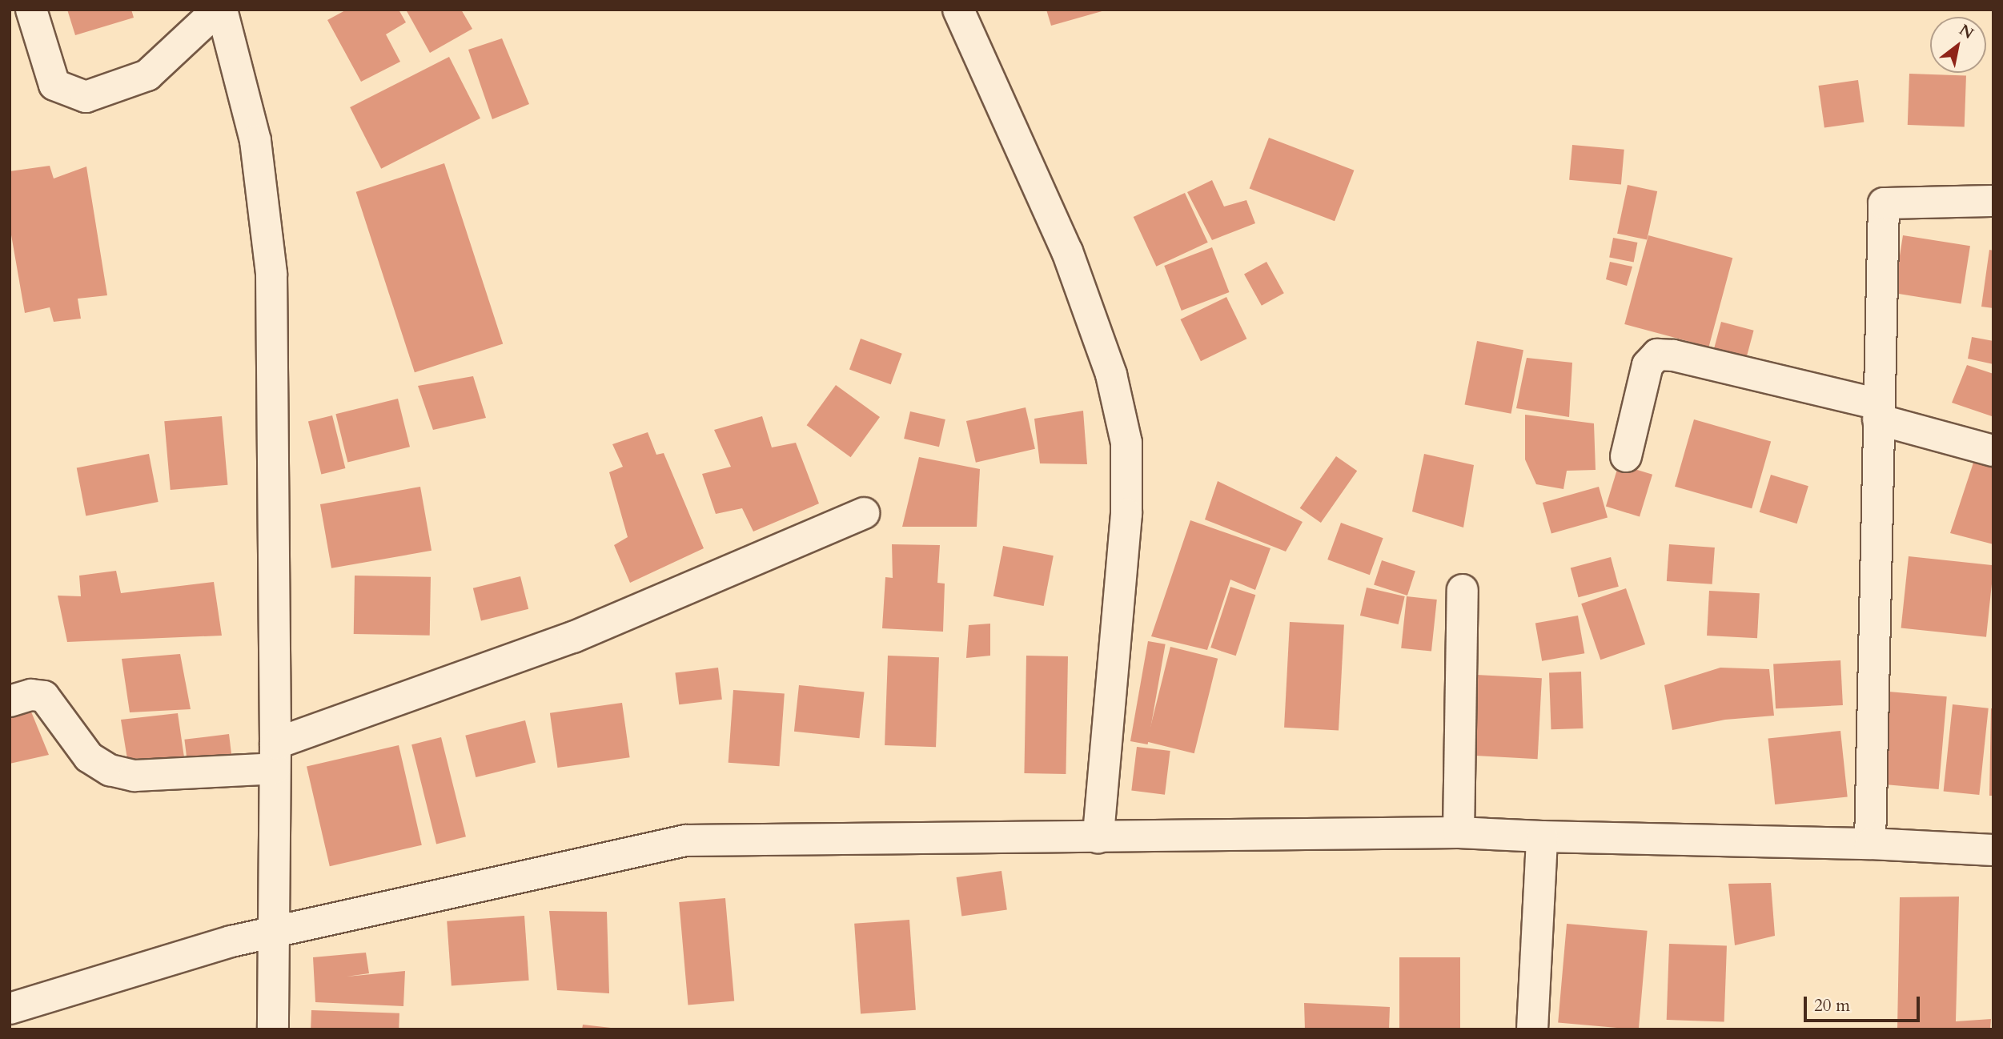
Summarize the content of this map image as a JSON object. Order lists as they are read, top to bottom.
{
  "scale_bar": "20 m",
  "north": "top right"
}
